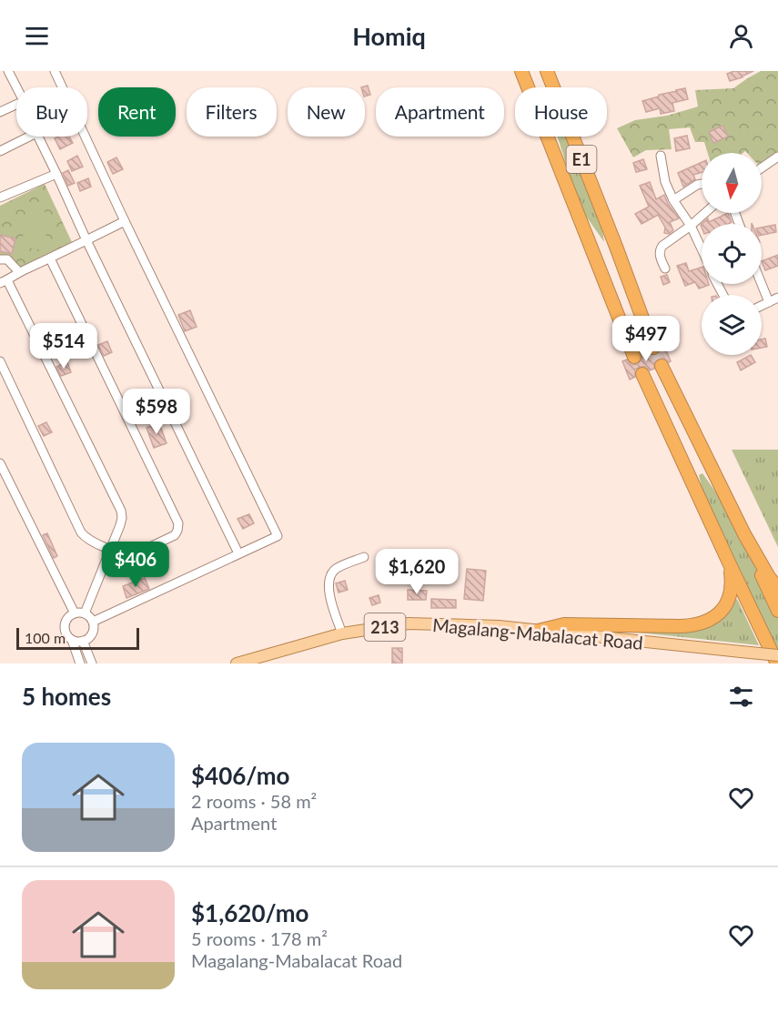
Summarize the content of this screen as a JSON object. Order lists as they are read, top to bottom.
{
  "streets": {
    "highway": ["E1"],
    "main road": ["213", "Magalang-Mabalacat Road"]
  },
  "scale_bar": "100 m",
  "north": "bottom",
  "page": {
    "header": "Homiq",
    "chip": [
      "Buy",
      "Rent",
      "Filters",
      "New",
      "Apartment",
      "House"
    ],
    "price": [
      "$497",
      "$514",
      "$598",
      "$406",
      "$1,620"
    ],
    "scale": "100 m",
    "heading": "5 homes",
    "list": [
      {
        "name": "$406/mo",
        "note": "2 rooms · 58 m² · Apartment"
      },
      {
        "name": "$1,620/mo",
        "note": "5 rooms · 178 m² · Magalang-Mabalacat Road"
      }
    ]
  }
}
